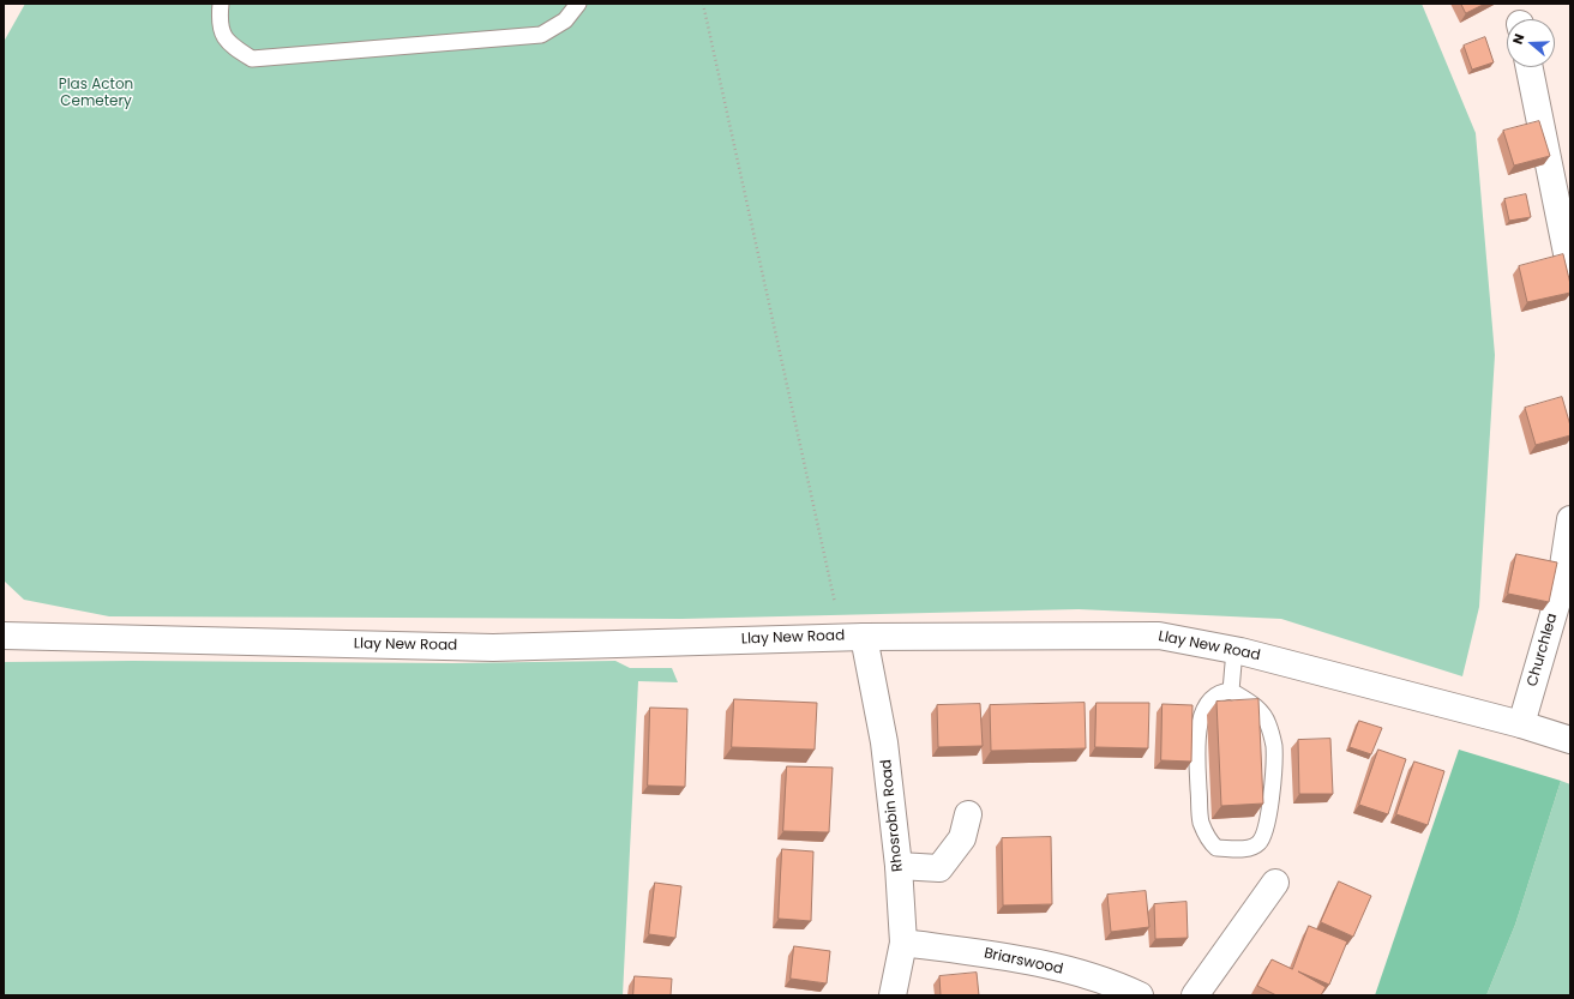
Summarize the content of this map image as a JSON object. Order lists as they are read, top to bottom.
{
  "streets": {
    "main road": [
      "Llay New Road",
      "Churchlea",
      "Rhosrobin Road",
      "Briarswood"
    ]
  },
  "crossings": [
    ["Llay New Road", "Churchlea"],
    ["Llay New Road", "Rhosrobin Road"],
    ["Rhosrobin Road", "Briarswood"]
  ],
  "parks": ["Plas Acton Cemetery"],
  "north": "left"
}
